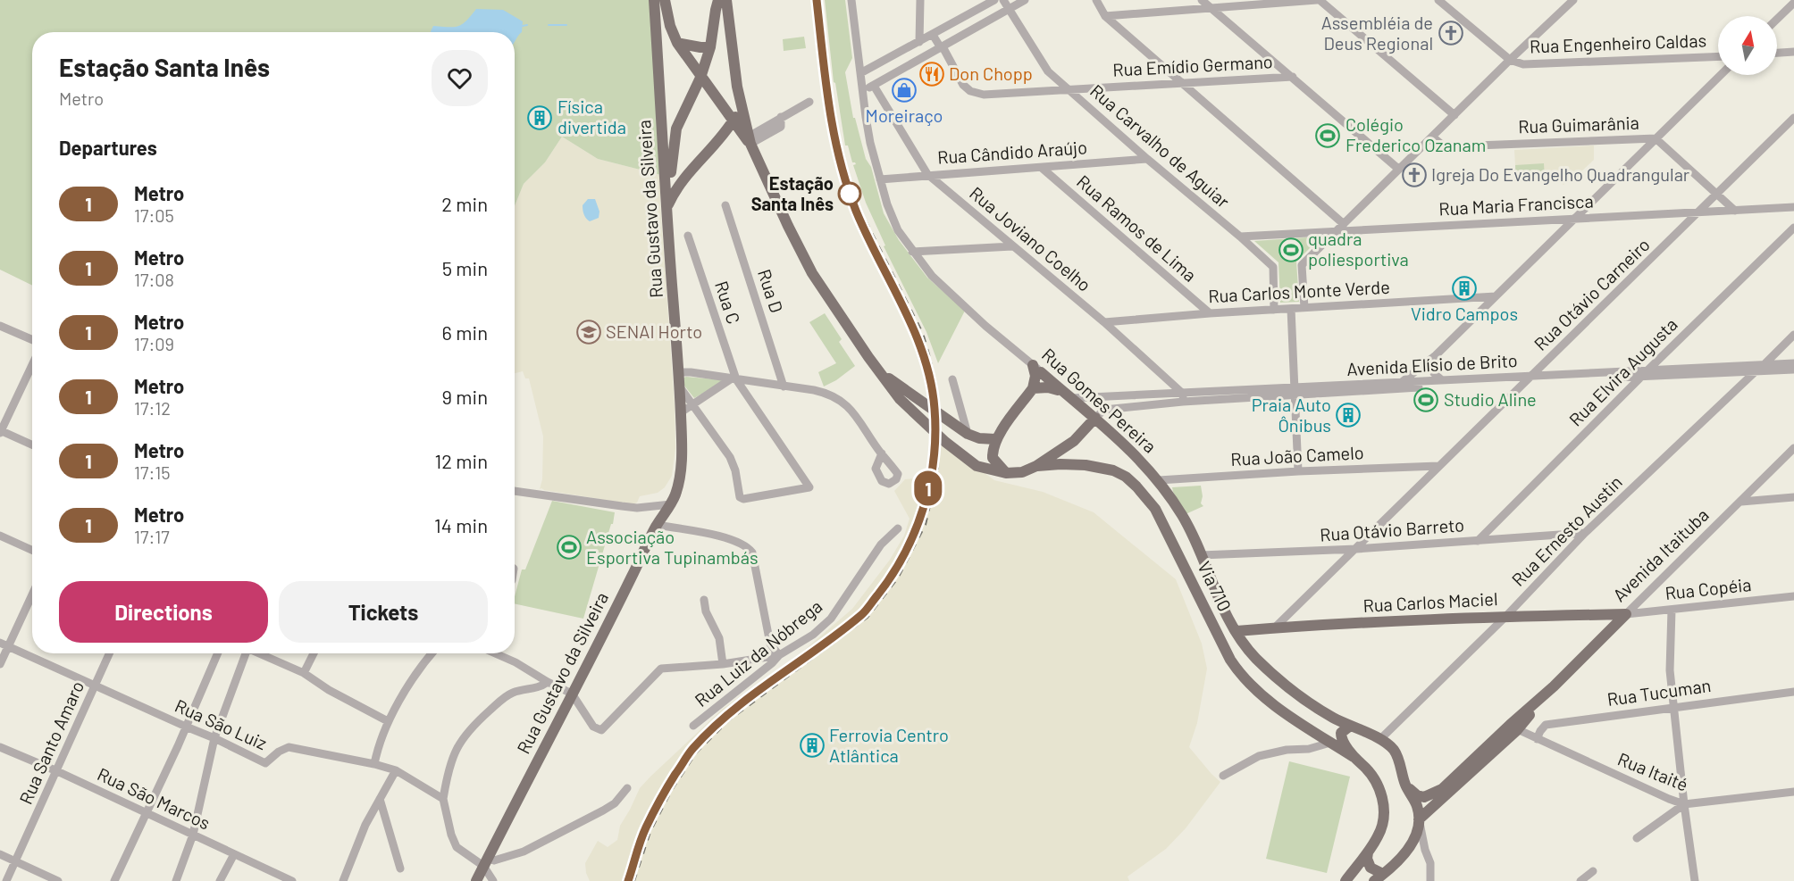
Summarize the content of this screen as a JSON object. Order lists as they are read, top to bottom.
{
  "streets": {
    "main road": [
      "Rua Gustavo da Silveira",
      "Rua Gomes Pereira",
      "Avenida Itaituba",
      "Via 710",
      "Rua Carlos Maciel"
    ],
    "street": [
      "Rua Engenheiro Caldas",
      "Rua Emídio Germano",
      "Rua Guimarânia",
      "Rua Carvalho de Aguiar",
      "Rua Cândido Araújo",
      "Rua Maria Francisca",
      "Rua Ramos de Lima",
      "Rua Joviano Coelho",
      "Rua D",
      "Rua Carlos Monte Verde",
      "Rua Otávio Carneiro",
      "Rua C",
      "Avenida Elísio de Brito",
      "Rua Elvira Augusta",
      "Rua João Camelo",
      "Rua Otávio Barreto",
      "Rua Ernesto Austin",
      "Rua Copéia",
      "Rua Luiz da Nóbrega",
      "Rua Tucuman",
      "Rua São Luiz",
      "Rua Santo Amaro",
      "Rua Itaité",
      "Rua São Marcos"
    ]
  },
  "crossings": [
    ["Rua Emídio Germano", "Rua Carvalho de Aguiar"],
    ["Rua Guimarânia", "Rua Maria Francisca"],
    ["Rua Guimarânia", "Rua Otávio Carneiro"],
    ["Rua Carvalho de Aguiar", "Rua Cândido Araújo"],
    ["Rua Carvalho de Aguiar", "Rua Maria Francisca"],
    ["Rua Carvalho de Aguiar", "Rua Carlos Monte Verde"],
    ["Rua Cândido Araújo", "Rua Ramos de Lima"],
    ["Rua Cândido Araújo", "Rua Joviano Coelho"],
    ["Rua Cândido Araújo", "Rua Gomes Pereira"],
    ["Rua Maria Francisca", "Rua Otávio Carneiro"],
    ["Rua Ramos de Lima", "Rua Carlos Monte Verde"],
    ["Rua Joviano Coelho", "Rua Carlos Monte Verde"],
    ["Rua Joviano Coelho", "Avenida Elísio de Brito"],
    ["Rua Otávio Carneiro", "Avenida Elísio de Brito"],
    ["Rua Otávio Carneiro", "Rua João Camelo"],
    ["Rua Otávio Carneiro", "Rua Otávio Barreto"],
    ["Rua Otávio Carneiro", "Rua Carlos Maciel"],
    ["Avenida Elísio de Brito", "Rua Elvira Augusta"],
    ["Avenida Elísio de Brito", "Rua Gomes Pereira"],
    ["Avenida Elísio de Brito", "Rua Ernesto Austin"],
    ["Rua Elvira Augusta", "Rua Otávio Barreto"],
    ["Rua Gomes Pereira", "Rua João Camelo"],
    ["Rua Gomes Pereira", "Rua Otávio Barreto"],
    ["Rua Gomes Pereira", "Rua Ernesto Austin"],
    ["Rua Gomes Pereira", "Avenida Itaituba"],
    ["Rua Gomes Pereira", "Rua Carlos Maciel"],
    ["Rua Otávio Barreto", "Rua Ernesto Austin"],
    ["Rua Ernesto Austin", "Rua Carlos Maciel"],
    ["Avenida Itaituba", "Rua Copéia"],
    ["Avenida Itaituba", "Rua Carlos Maciel"],
    ["Avenida Itaituba", "Rua Itaité"],
    ["Rua Copéia", "Rua Carlos Maciel"],
    ["Rua Tucuman", "Rua Itaité"],
    ["Rua São Luiz", "Rua Santo Amaro"],
    ["Rua Santo Amaro", "Rua São Marcos"]
  ],
  "places": {
    "church": ["Assembléia de Deus Regional", "Igreja Do Evangelho Quadrangular"],
    "restaurant": ["Don Chopp"],
    "shop": ["Moreiraço"],
    "building": [
      "Física divertida",
      "Vidro Campos",
      "Praia Auto Ônibus",
      "Ferrovia Centro Atlântica"
    ],
    "sports": [
      "Colégio Frederico Ozanam",
      "quadra poliesportiva",
      "Studio Aline",
      "Associação Esportiva Tupinambás"
    ],
    "other": ["Estação Santa Inês"],
    "school or university": ["SENAI Horto"]
  },
  "lines": ["metro line 1"],
  "north": "top",
  "page": {
    "on_map": "1",
    "heading": [
      ["Estação Santa Inês", "Metro"],
      "Departures"
    ],
    "list": [
      {
        "mark": "1",
        "name": "Metro",
        "note": "17:05",
        "value": "2 min"
      },
      {
        "mark": "1",
        "name": "Metro",
        "note": "17:08",
        "value": "5 min"
      },
      {
        "mark": "1",
        "name": "Metro",
        "note": "17:09",
        "value": "6 min"
      },
      {
        "mark": "1",
        "name": "Metro",
        "note": "17:12",
        "value": "9 min"
      },
      {
        "mark": "1",
        "name": "Metro",
        "note": "17:15",
        "value": "12 min"
      },
      {
        "mark": "1",
        "name": "Metro",
        "note": "17:17",
        "value": "14 min"
      }
    ],
    "buttons": ["Directions", "Tickets"]
  }
}
